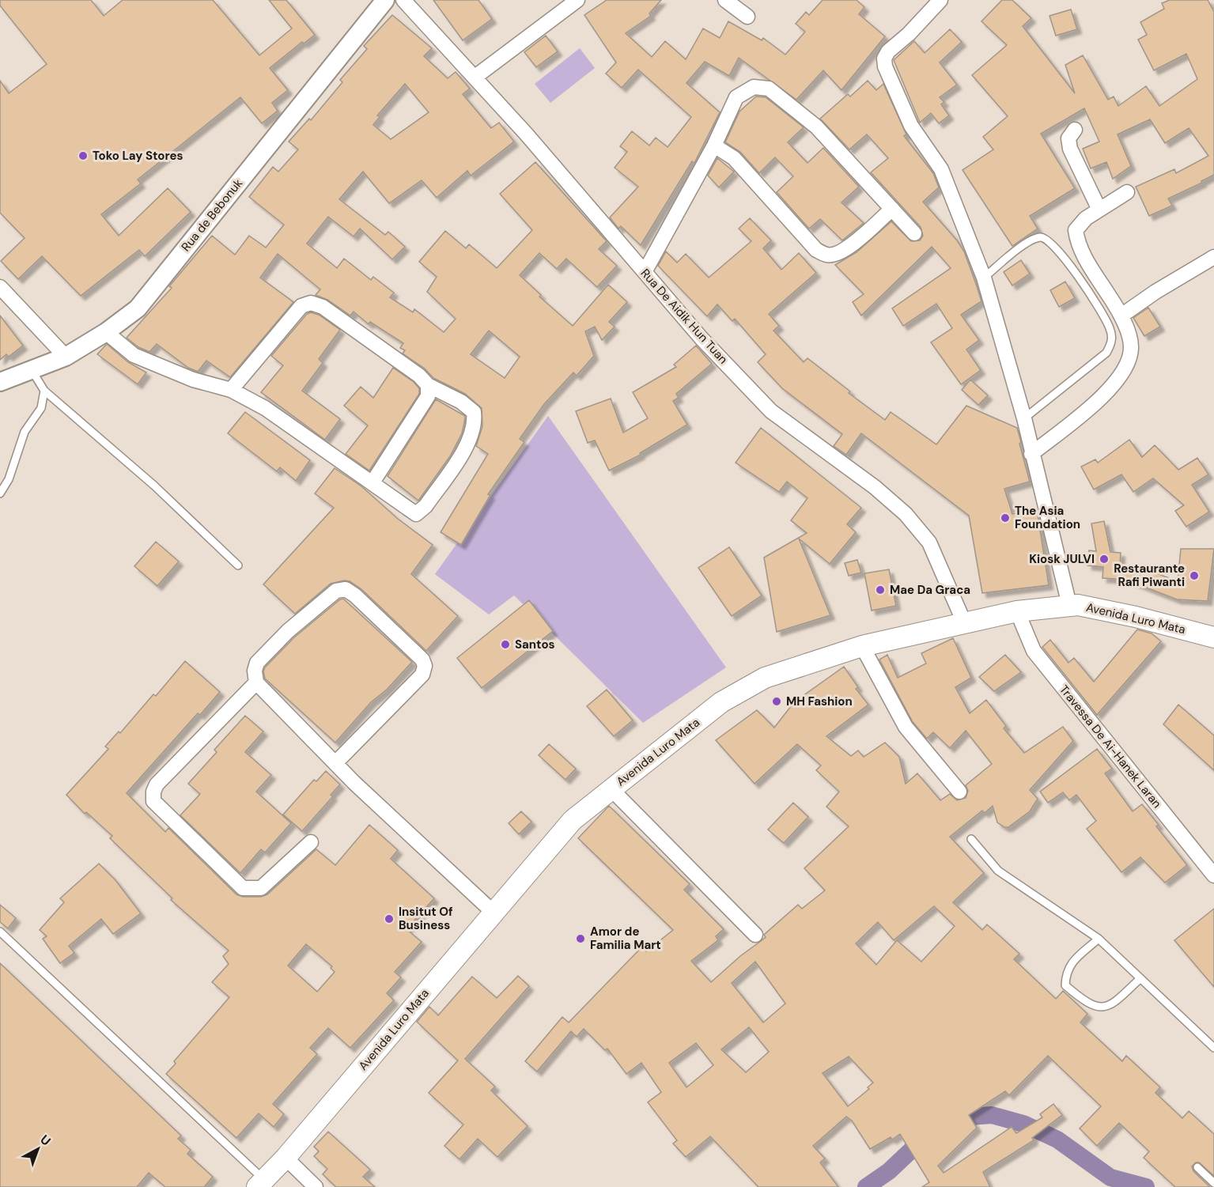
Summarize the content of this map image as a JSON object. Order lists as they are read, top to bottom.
{
  "streets": {
    "main road": ["Avenida Luro Mata"],
    "street": ["Rua de Bebonuk", "Rua De Aidik Hun Tuan", "Travessa De Ai-Hanek Laran"]
  },
  "crossings": [
    ["Rua De Aidik Hun Tuan", "Avenida Luro Mata"],
    ["Avenida Luro Mata", "Travessa De Ai-Hanek Laran"]
  ],
  "places": [
    "Toko Lay Stores",
    "The Asia Foundation",
    "Kiosk JULVI",
    "Restaurante Rafi Piwanti",
    "Mae Da Graca",
    "Santos",
    "MH Fashion",
    "Insitut Of Business",
    "Amor de Familia Mart"
  ],
  "north": "top right"
}
